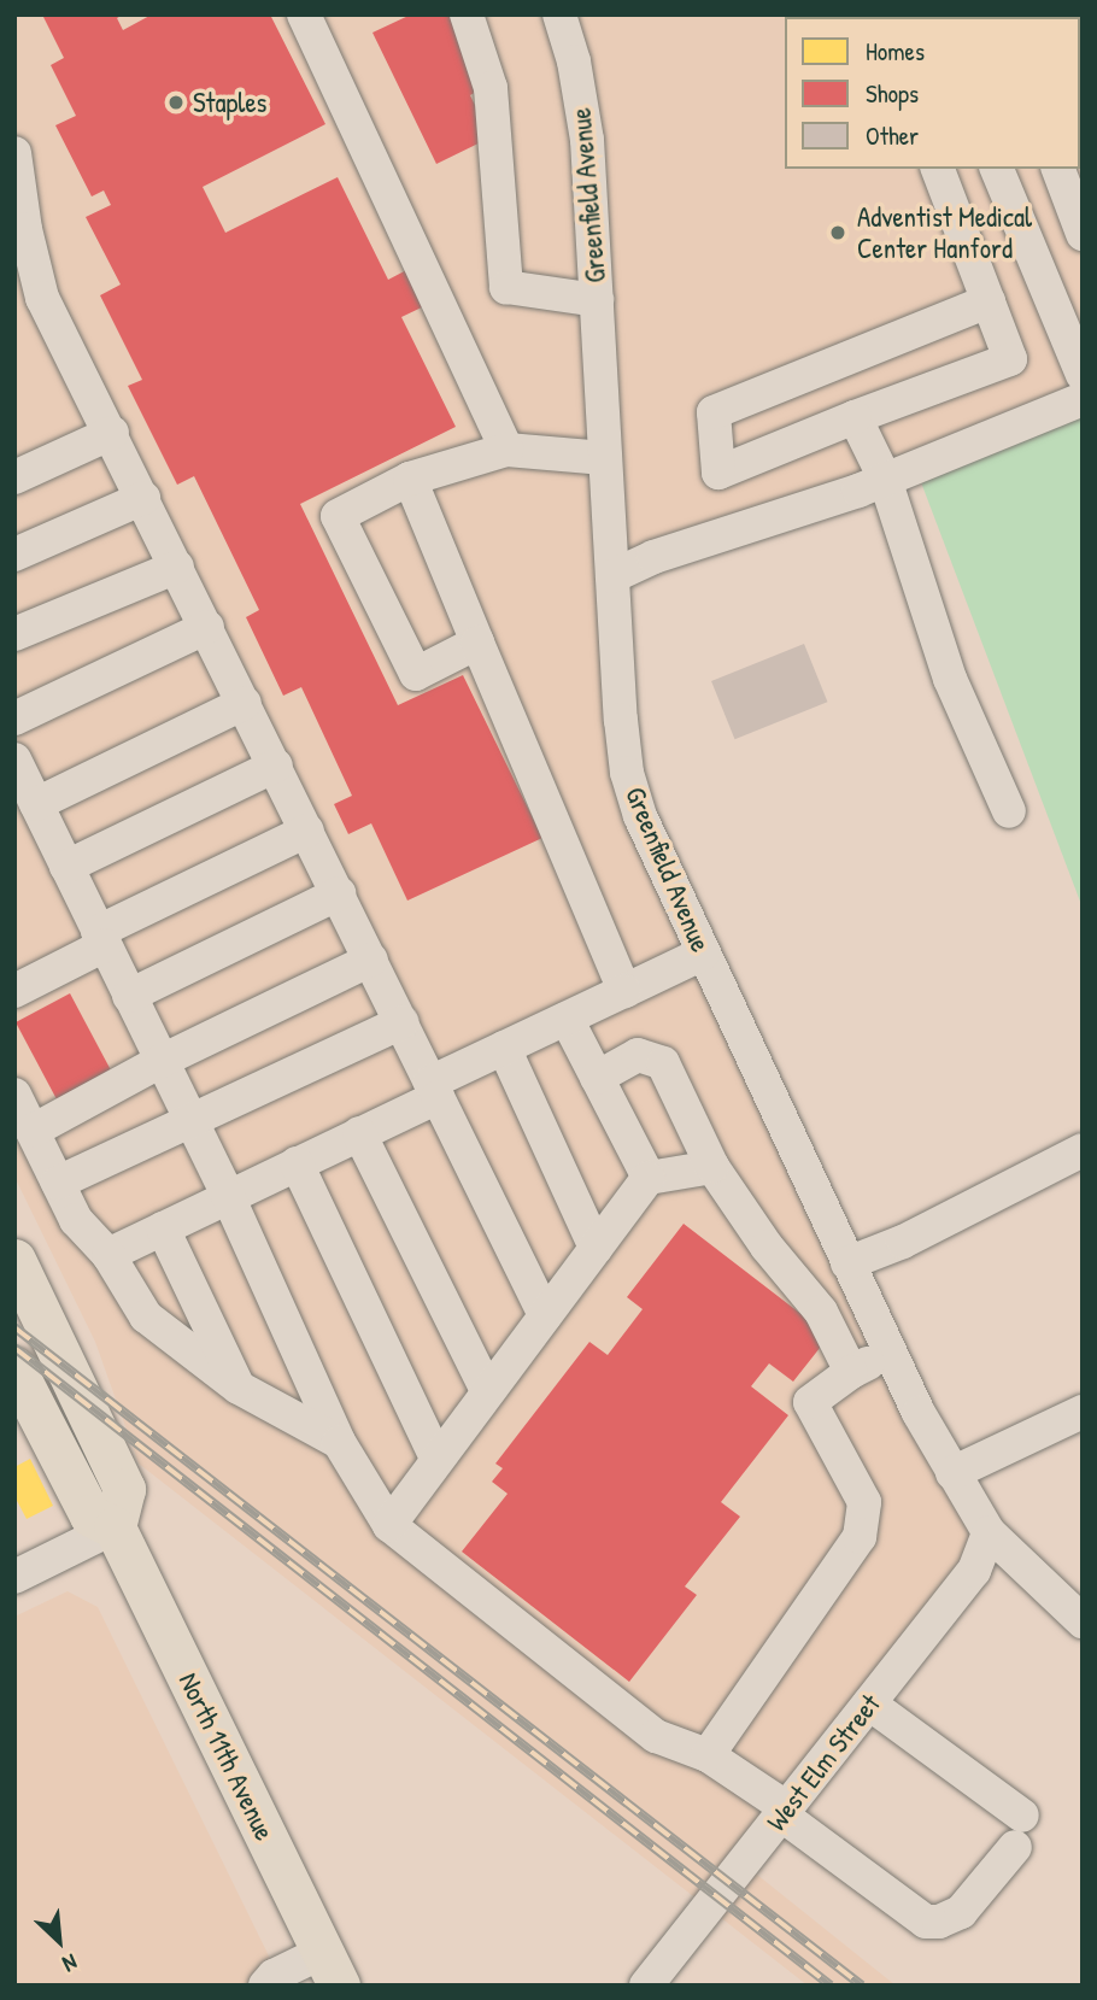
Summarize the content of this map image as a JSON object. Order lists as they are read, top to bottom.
{
  "streets": {
    "main road": ["North 11th Avenue"],
    "street": ["Greenfield Avenue", "West Elm Street"]
  },
  "crossings": [
    ["Greenfield Avenue", "West Elm Street"]
  ],
  "places": ["Staples", "Adventist Medical Center Hanford"],
  "legend": ["Homes", "Shops", "Other"],
  "north": "bottom right"
}
